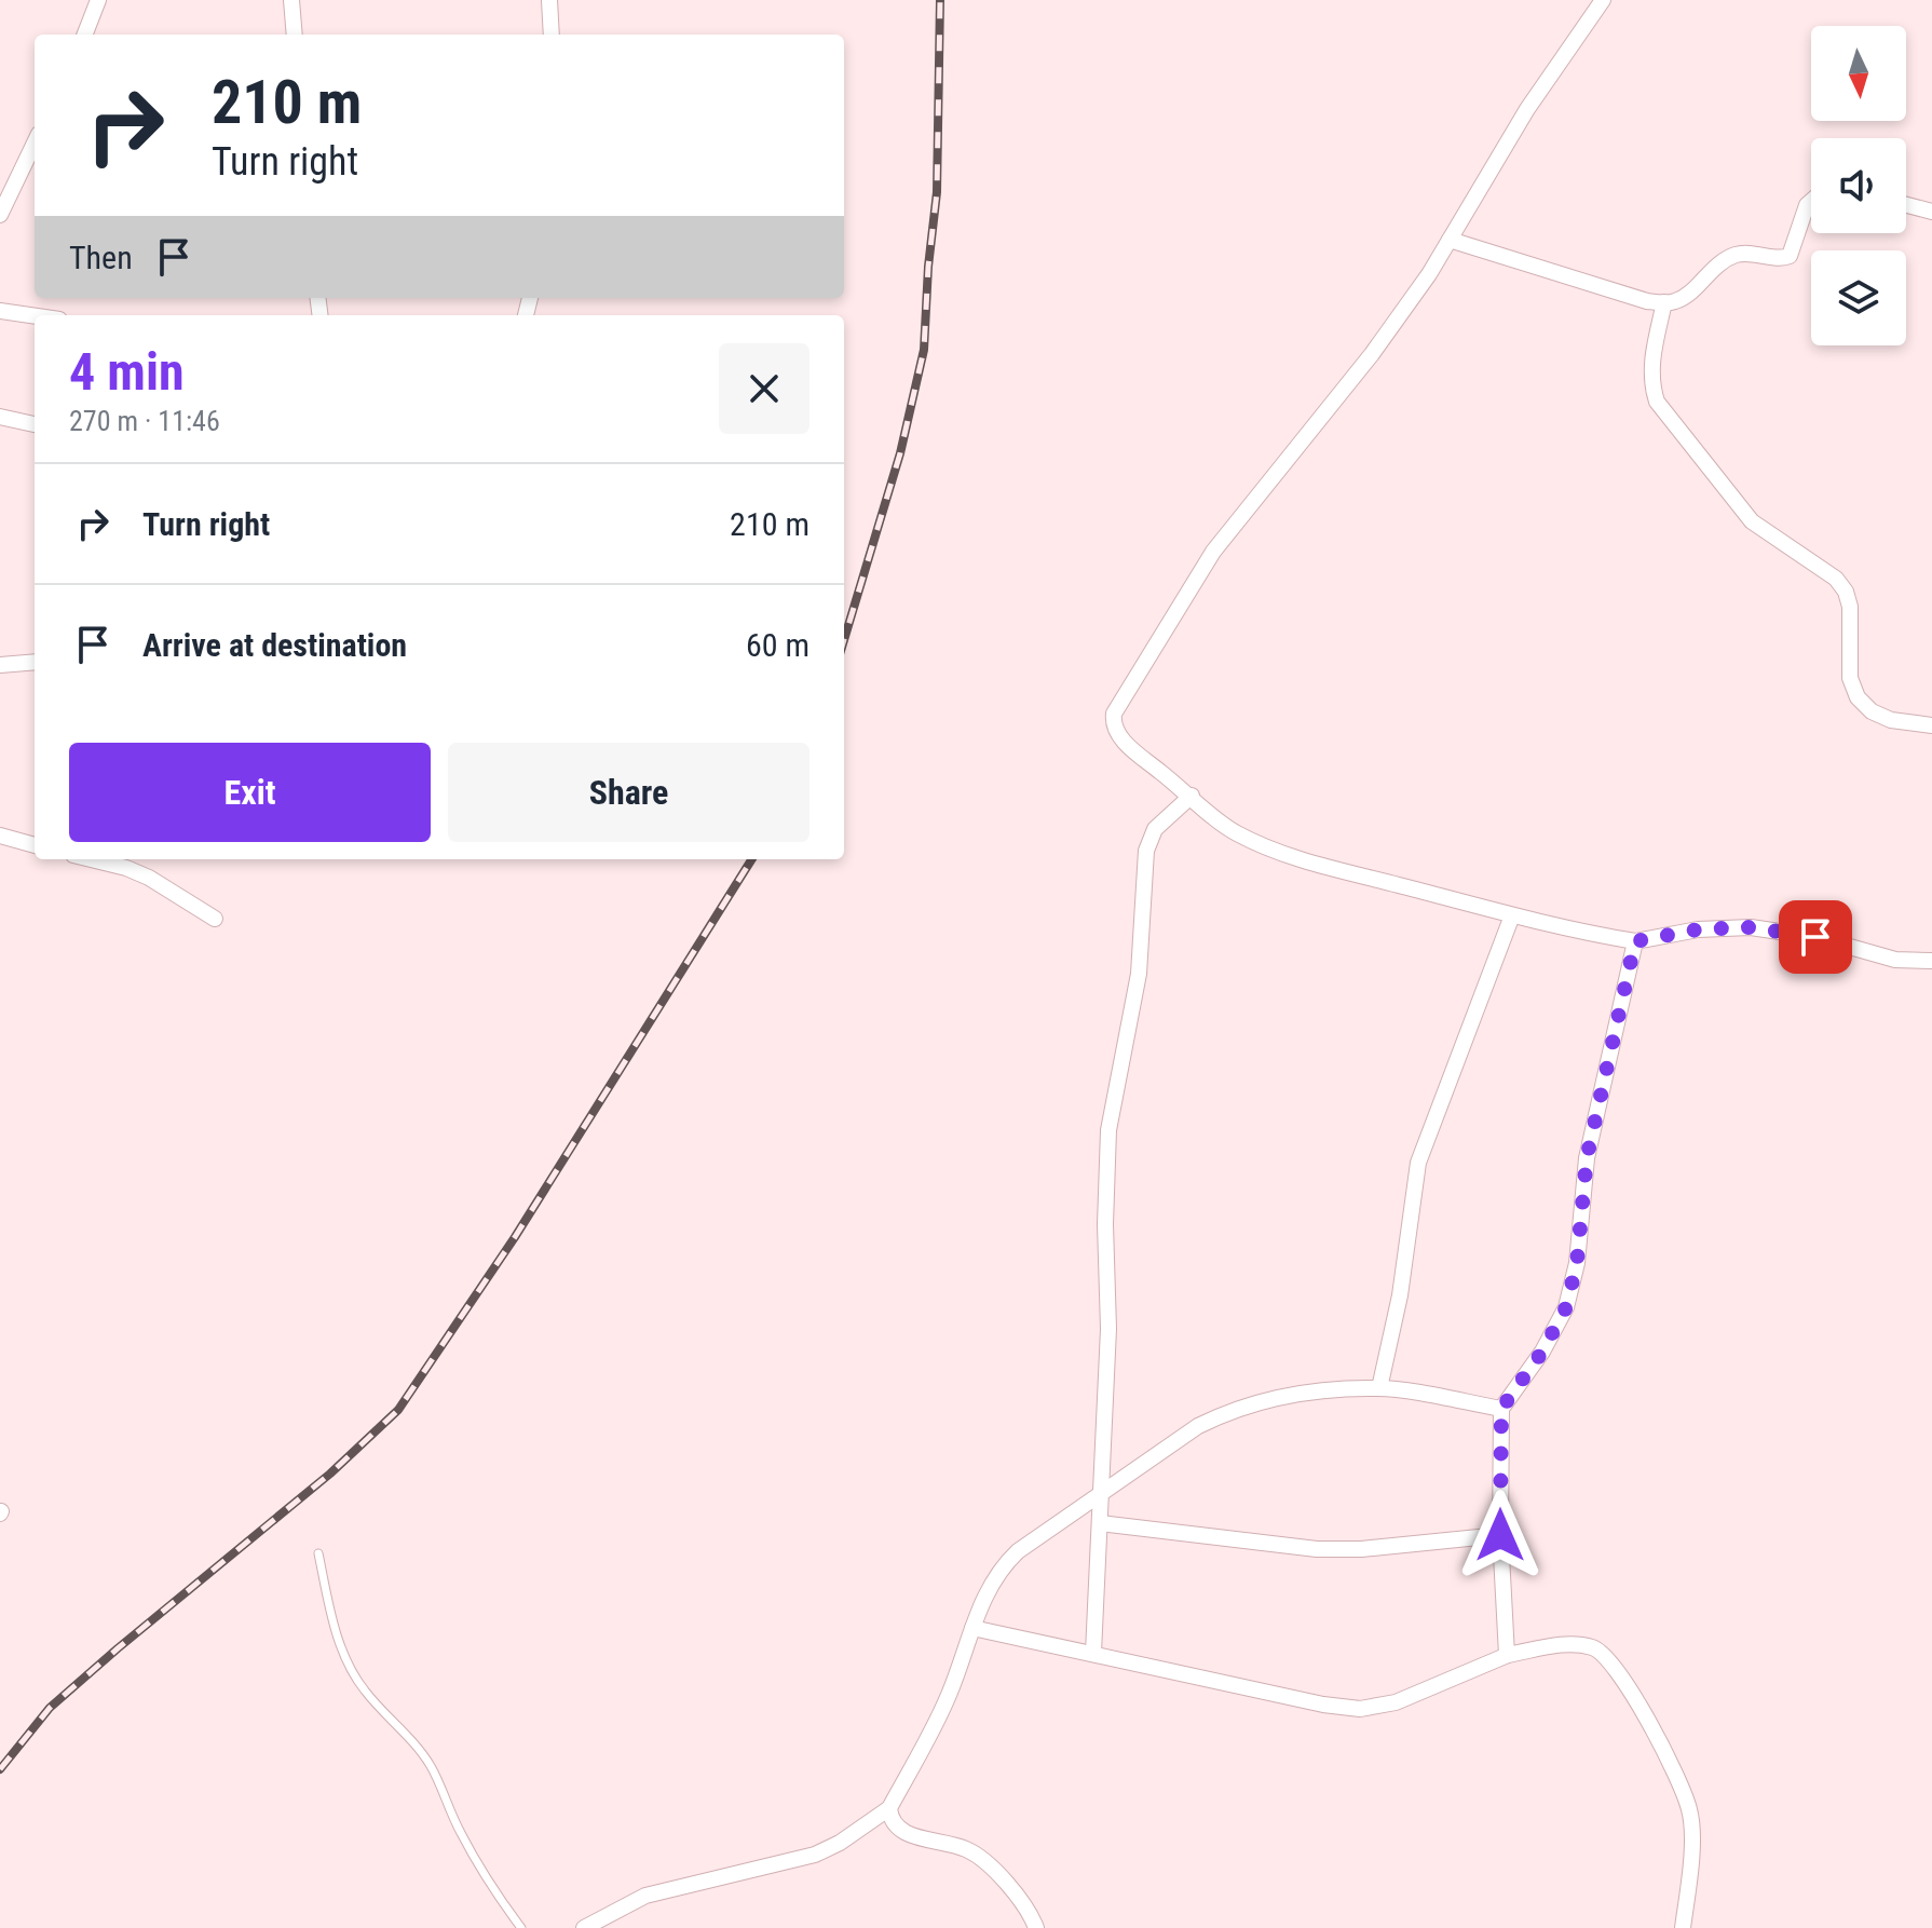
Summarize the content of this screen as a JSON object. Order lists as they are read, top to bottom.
{
  "north": "bottom",
  "page": {
    "turn": ["210 m", "Turn right"],
    "then": "Then",
    "heading": ["4 min", "270 m · 11:46"],
    "list": [
      {
        "name": "Turn right",
        "value": "210 m"
      },
      {
        "name": "Arrive at destination",
        "value": "60 m"
      }
    ],
    "buttons": ["Exit", "Share"]
  }
}
